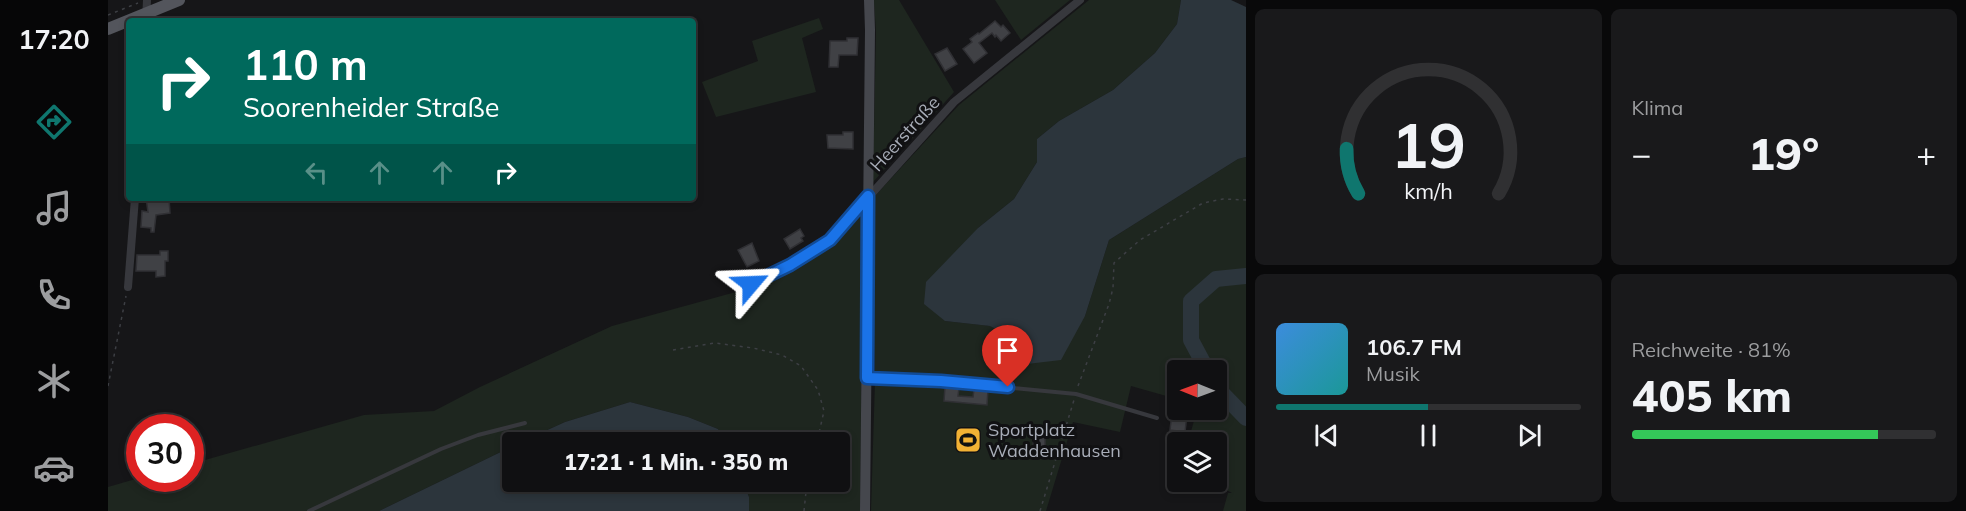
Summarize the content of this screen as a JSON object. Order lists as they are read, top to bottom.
{
  "streets": {
    "street": ["Heerstraße"]
  },
  "places": {
    "sports": ["Sportplatz Waddenhausen"]
  },
  "north": "left",
  "page": {
    "tabs": "17:20",
    "tile": [
      "Klima",
      ["Reichweite · 81%", "405 km"]
    ],
    "turn": ["110 m", "Soorenheider Straße"],
    "heat": ["−", "19°", "+"],
    "song": ["106.7 FM", "Musik"],
    "limit": "30",
    "trip": "17:21 · 1 Min. · 350 m",
    "gauge": ["19", "km/h"]
  }
}
